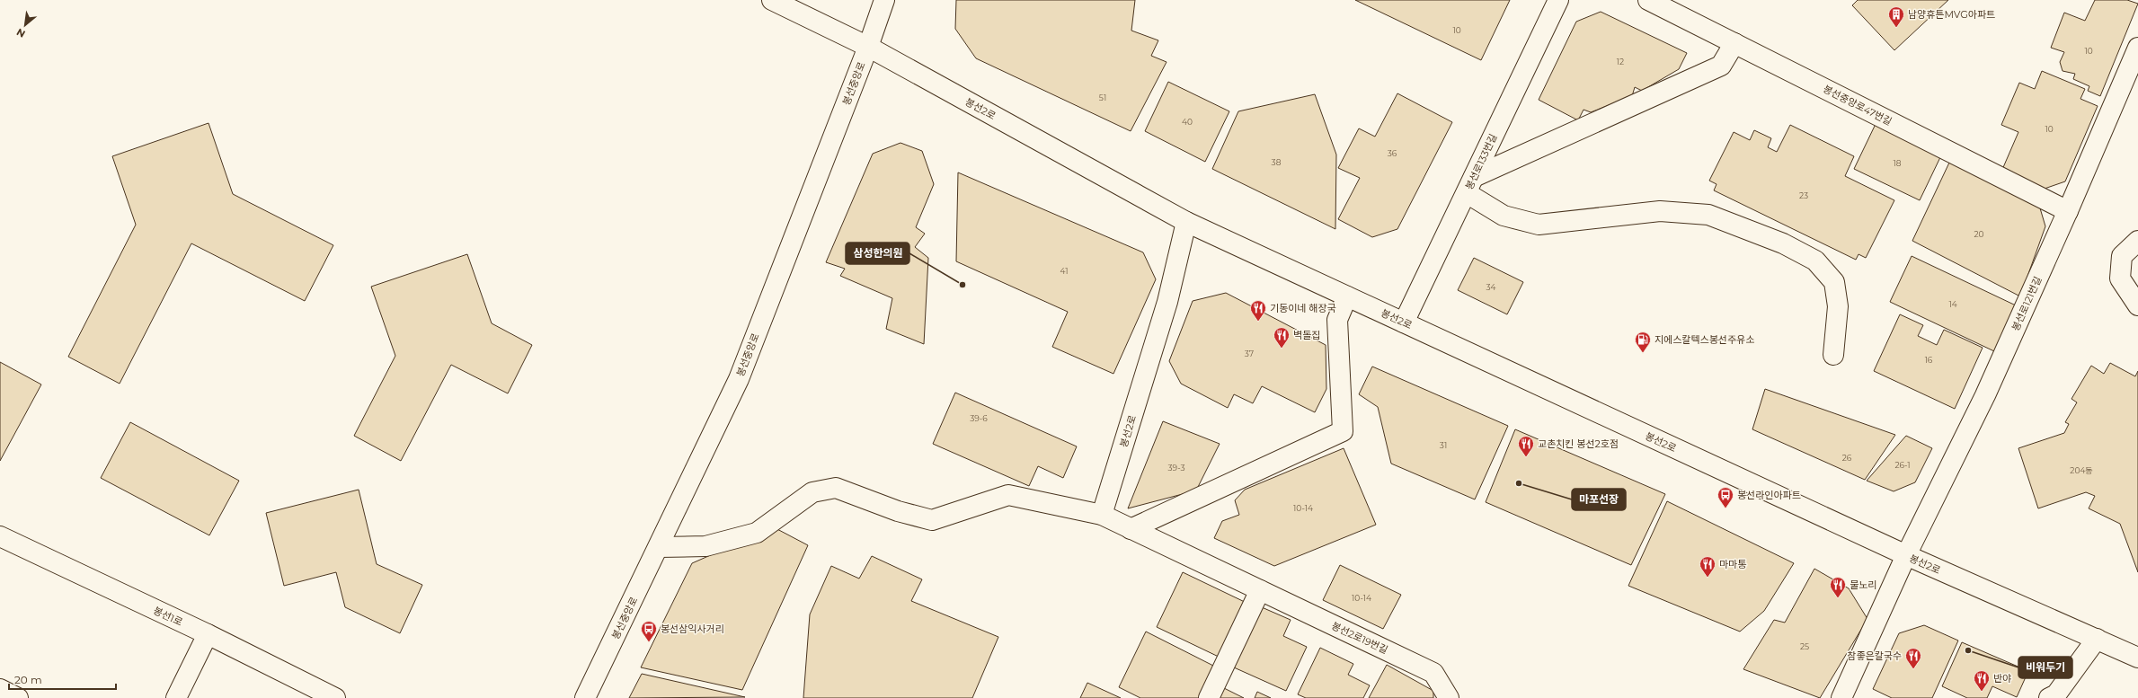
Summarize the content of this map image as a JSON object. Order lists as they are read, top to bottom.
{
  "streets": {
    "street": [
      "봉선중앙로",
      "봉선중앙로47번길",
      "봉선2로",
      "봉선로133번길",
      "봉선로121번길",
      "봉선1로",
      "봉선2로19번길"
    ]
  },
  "crossings": [
    ["봉선중앙로", "봉선2로"],
    ["봉선중앙로", "봉선2로19번길"],
    ["봉선중앙로47번길", "봉선로121번길"],
    ["봉선2로", "봉선로133번길"],
    ["봉선2로", "봉선로121번길"],
    ["봉선2로", "봉선2로19번길"]
  ],
  "places": {
    "building": ["남양휴튼MVG아파트"],
    "other": ["삼성한의원", "마포선장", "비워두기"],
    "restaurant": [
      "기동이네 해장국",
      "벽돌집",
      "교촌치킨 봉선2호점",
      "마마통",
      "물노리",
      "참좋은칼국수",
      "반야"
    ],
    "fuel station": ["지에스칼텍스봉선주유소"],
    "bus stop": ["봉선라인아파트", "봉선삼익사거리"]
  },
  "house_numbers": [
    "10",
    "10",
    "12",
    "51",
    "40",
    "10",
    "36",
    "38",
    "18",
    "23",
    "20",
    "41",
    "34",
    "14",
    "37",
    "16",
    "39-6",
    "31",
    "26",
    "26-1",
    "39-3",
    "204동",
    "10-14",
    "10-14",
    "25"
  ],
  "scale_bar": "20 m",
  "north": "bottom left"
}
